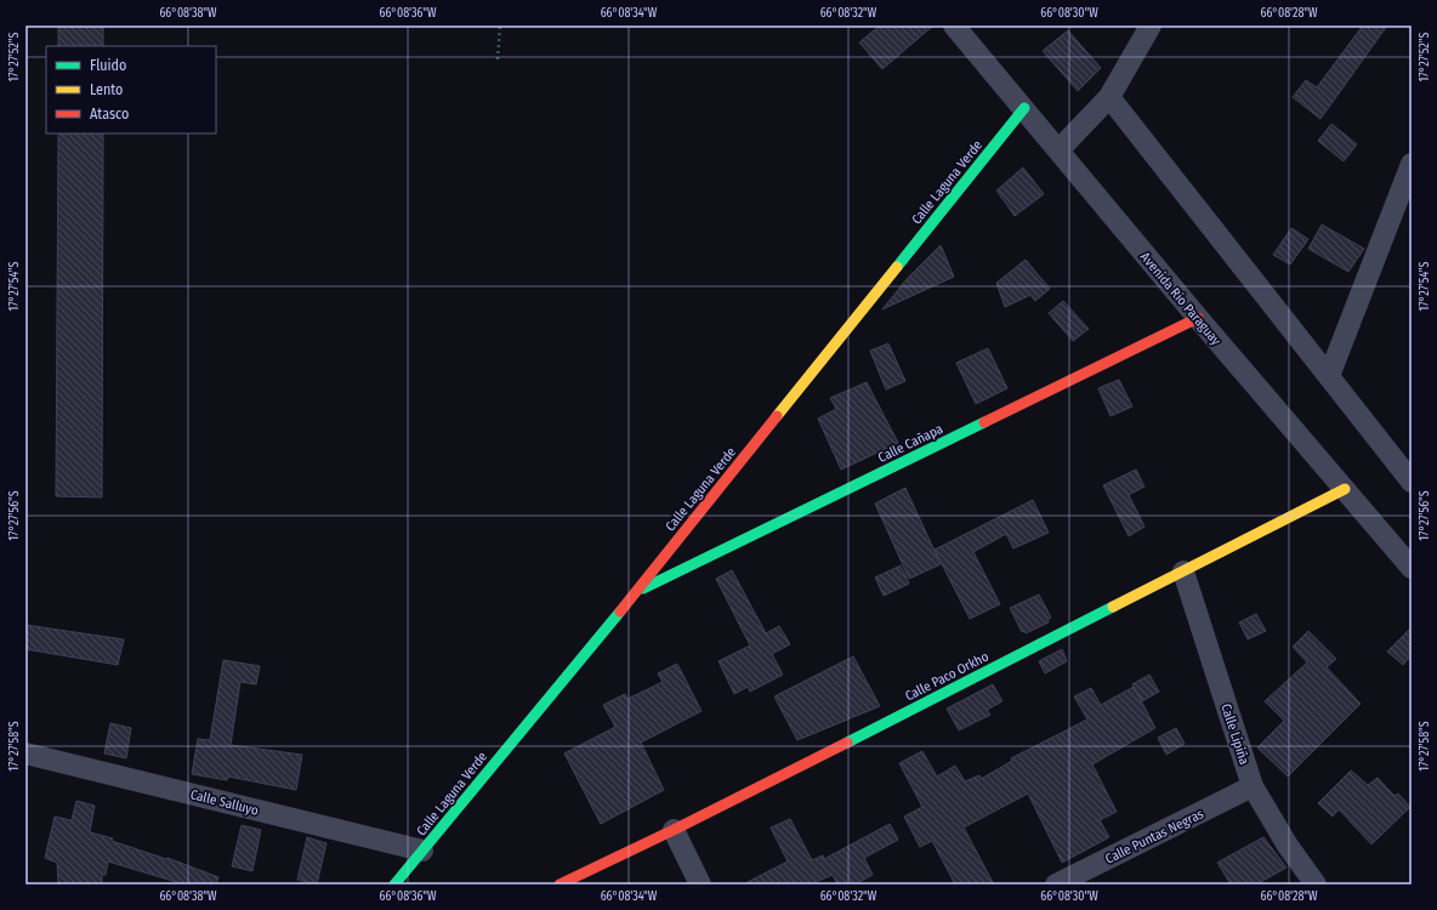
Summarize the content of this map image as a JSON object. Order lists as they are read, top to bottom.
{
  "streets": {
    "street": [
      "Calle Laguna Verde",
      "Avenida Río Paraguay",
      "Calle Cañapa",
      "Calle Paco Orkho",
      "Calle Lipiña",
      "Calle Salluyo",
      "Calle Puntas Negras"
    ]
  },
  "crossings": [
    ["Calle Laguna Verde", "Avenida Río Paraguay"],
    ["Calle Laguna Verde", "Calle Cañapa"],
    ["Calle Laguna Verde", "Calle Salluyo"],
    ["Avenida Río Paraguay", "Calle Cañapa"],
    ["Avenida Río Paraguay", "Calle Paco Orkho"],
    ["Calle Paco Orkho", "Calle Lipiña"],
    ["Calle Lipiña", "Calle Puntas Negras"]
  ],
  "legend": ["Fluido", "Lento", "Atasco"],
  "coordinates": [
    "66°08'38\"W",
    "66°08'36\"W",
    "66°08'34\"W",
    "66°08'32\"W",
    "66°08'30\"W",
    "66°08'28\"W",
    "17°27'52\"S",
    "17°27'54\"S",
    "17°27'56\"S",
    "17°27'58\"S"
  ]
}
